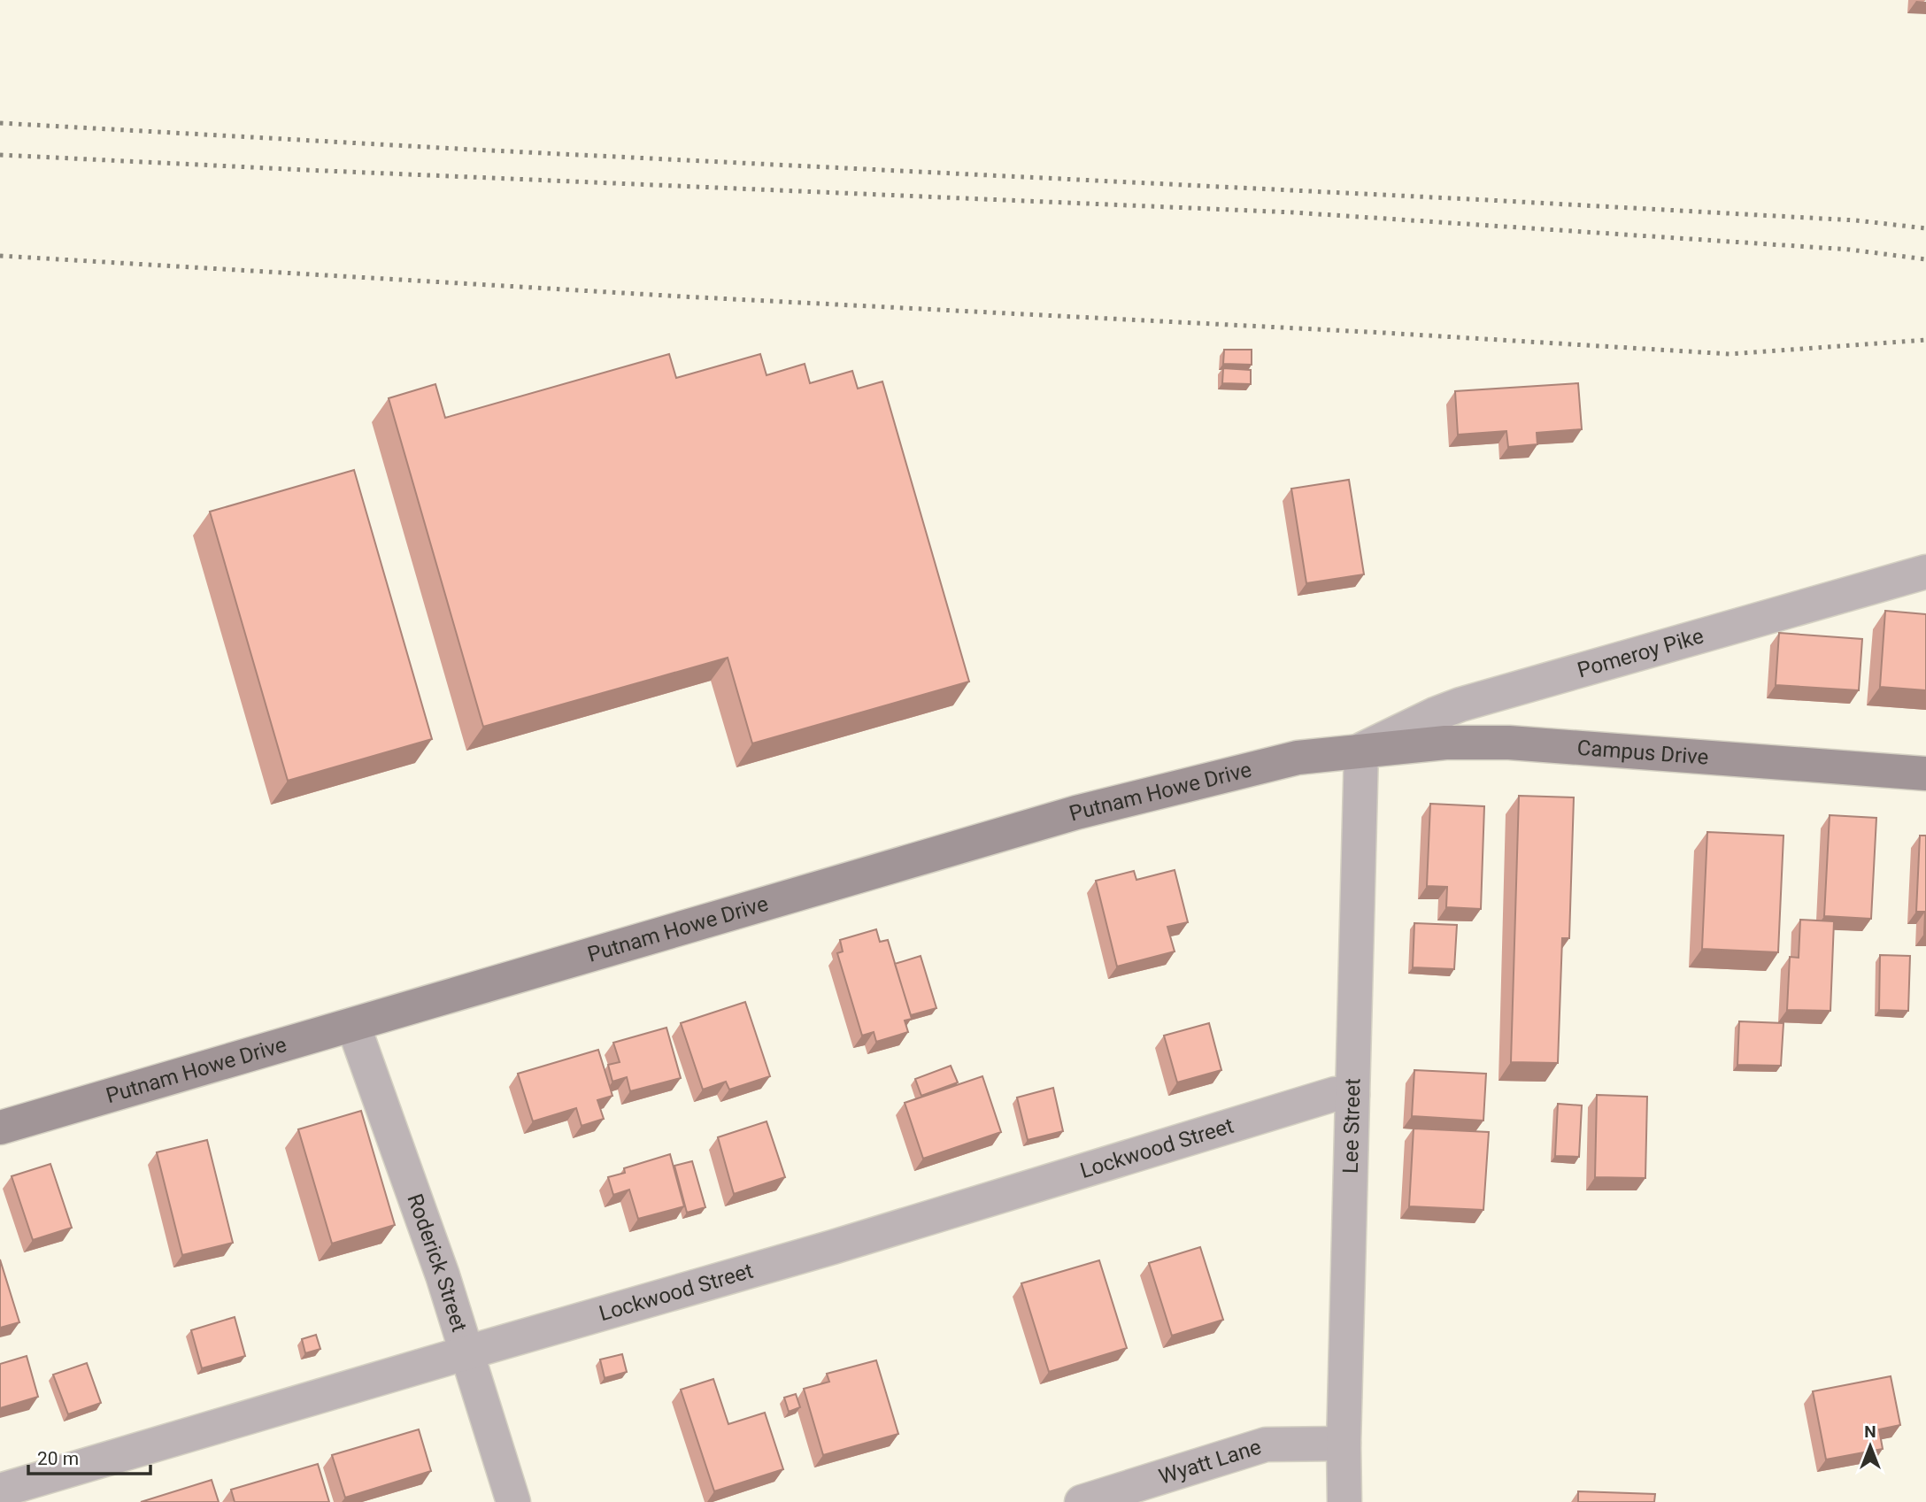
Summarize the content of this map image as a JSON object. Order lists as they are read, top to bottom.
{
  "streets": {
    "street": [
      "Pomeroy Pike",
      "Campus Drive",
      "Putnam Howe Drive",
      "Lee Street",
      "Lockwood Street",
      "Roderick Street",
      "Wyatt Lane"
    ]
  },
  "crossings": [
    ["Pomeroy Pike", "Campus Drive"],
    ["Pomeroy Pike", "Putnam Howe Drive"],
    ["Pomeroy Pike", "Lee Street"],
    ["Campus Drive", "Putnam Howe Drive"],
    ["Campus Drive", "Lee Street"],
    ["Putnam Howe Drive", "Lee Street"],
    ["Putnam Howe Drive", "Roderick Street"],
    ["Lee Street", "Lockwood Street"],
    ["Lee Street", "Wyatt Lane"],
    ["Lockwood Street", "Roderick Street"]
  ],
  "scale_bar": "20 m",
  "north": "top"
}
